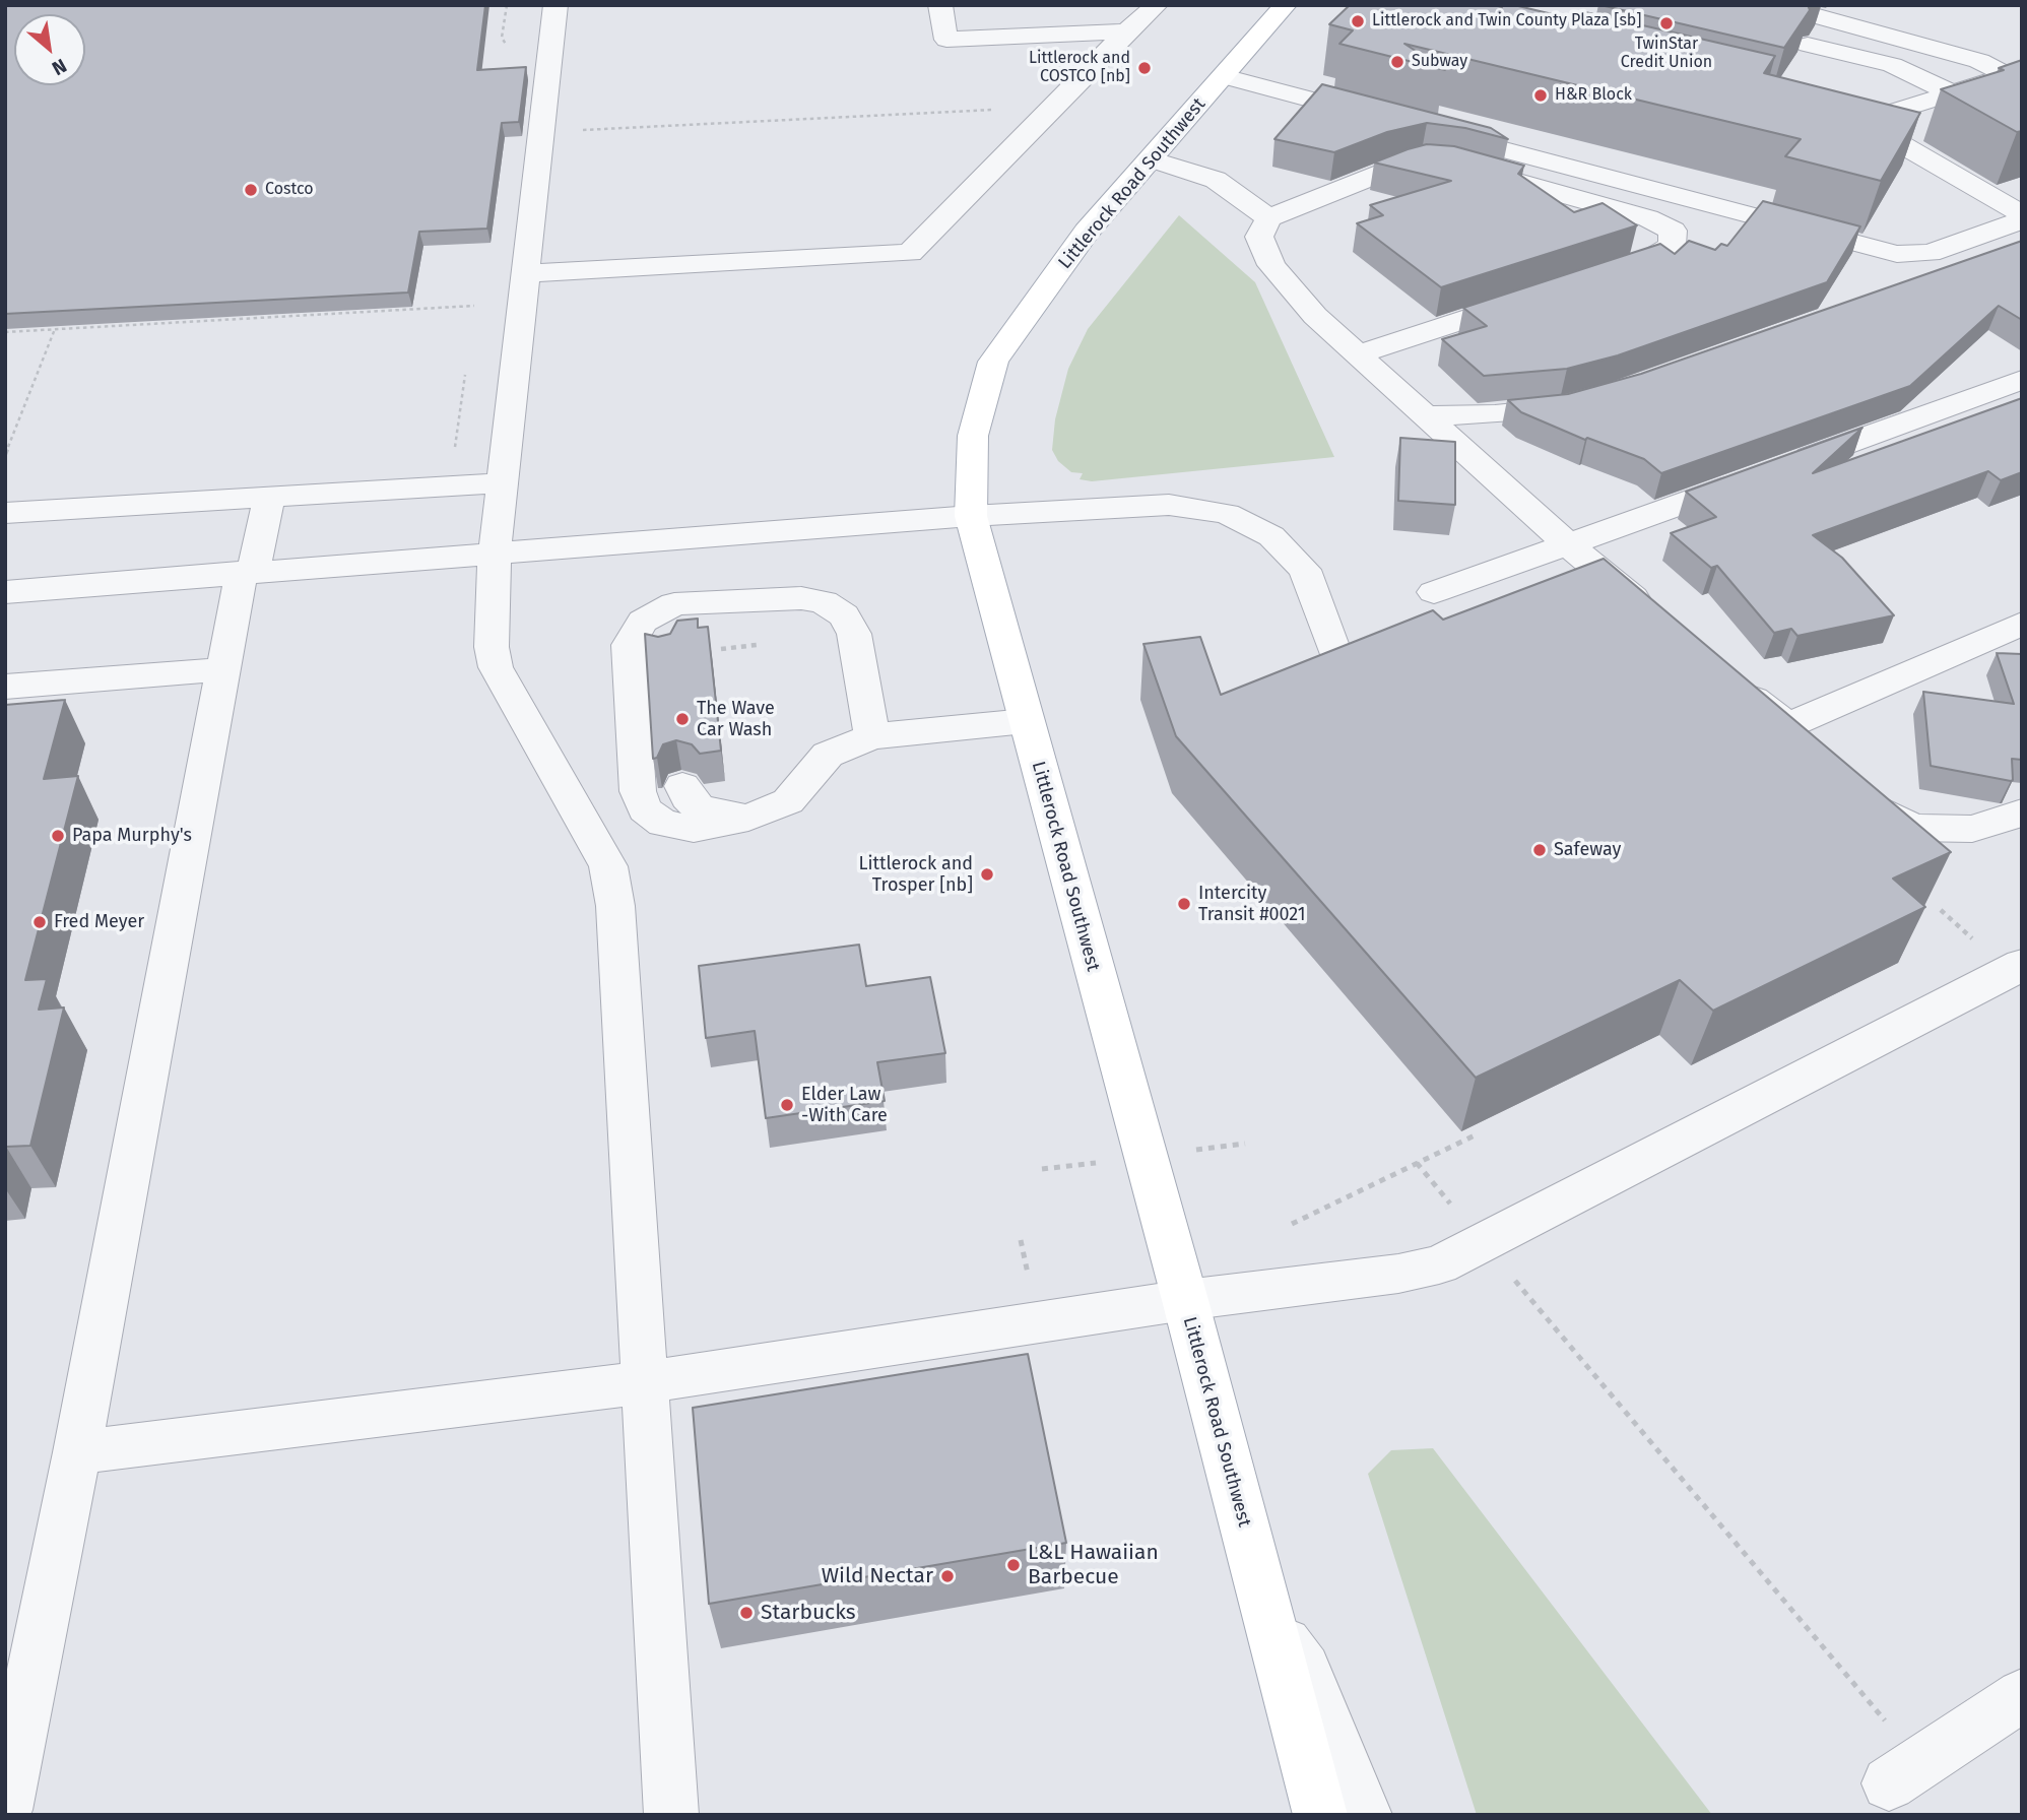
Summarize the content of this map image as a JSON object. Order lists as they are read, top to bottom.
{
  "streets": {
    "main road": ["Littlerock Road Southwest"]
  },
  "places": [
    "Littlerock and Twin County Plaza [sb]",
    "TwinStar Credit Union",
    "Subway",
    "Littlerock and COSTCO [nb]",
    "H&R Block",
    "Costco",
    "The Wave Car Wash",
    "Papa Murphy's",
    "Safeway",
    "Littlerock and Trosper [nb]",
    "Intercity Transit #0021",
    "Fred Meyer",
    "Elder Law -With Care",
    "L&L Hawaiian Barbecue",
    "Wild Nectar",
    "Starbucks"
  ],
  "north": "bottom right"
}
